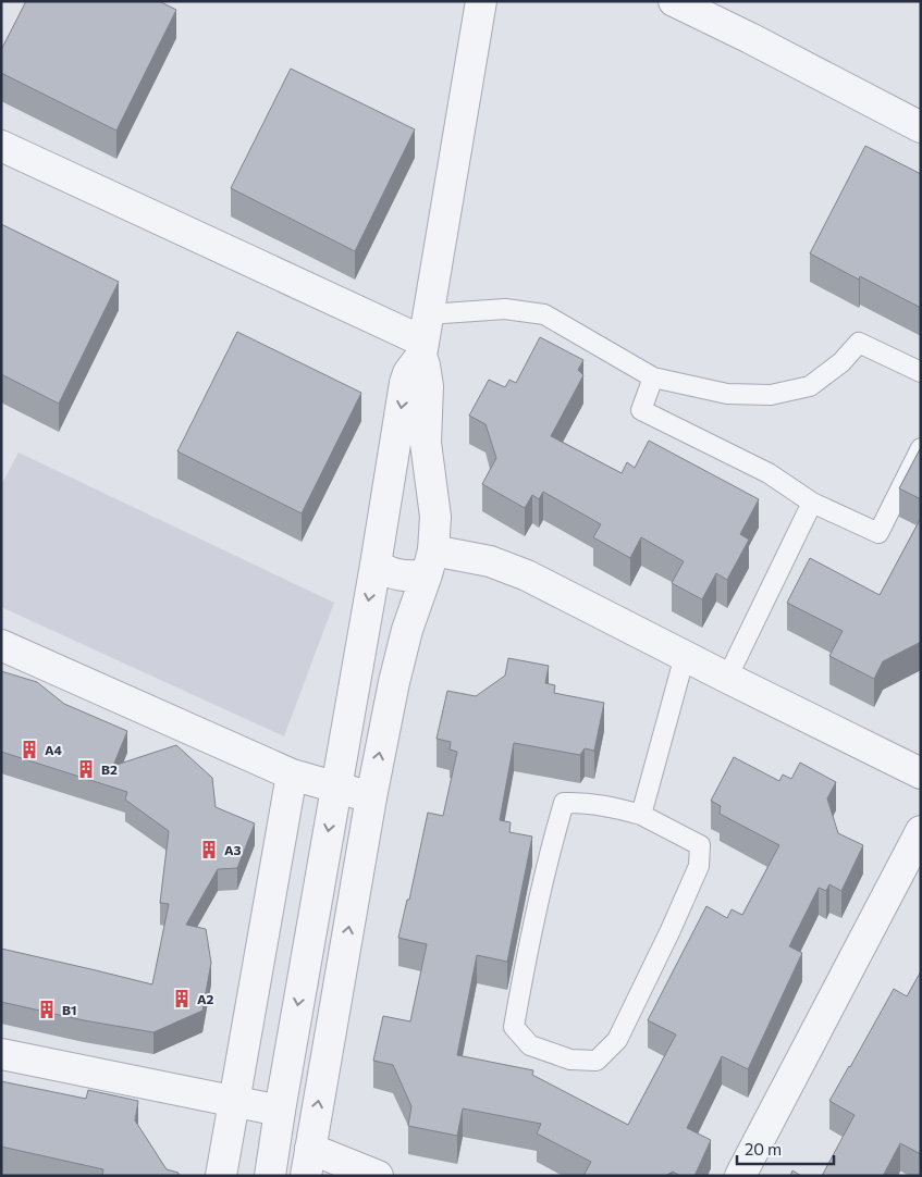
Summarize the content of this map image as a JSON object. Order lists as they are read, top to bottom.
{
  "places": {
    "building": [
      "A4",
      "B2",
      "A3",
      "A2",
      "B1"
    ]
  },
  "scale_bar": "20 m"
}
